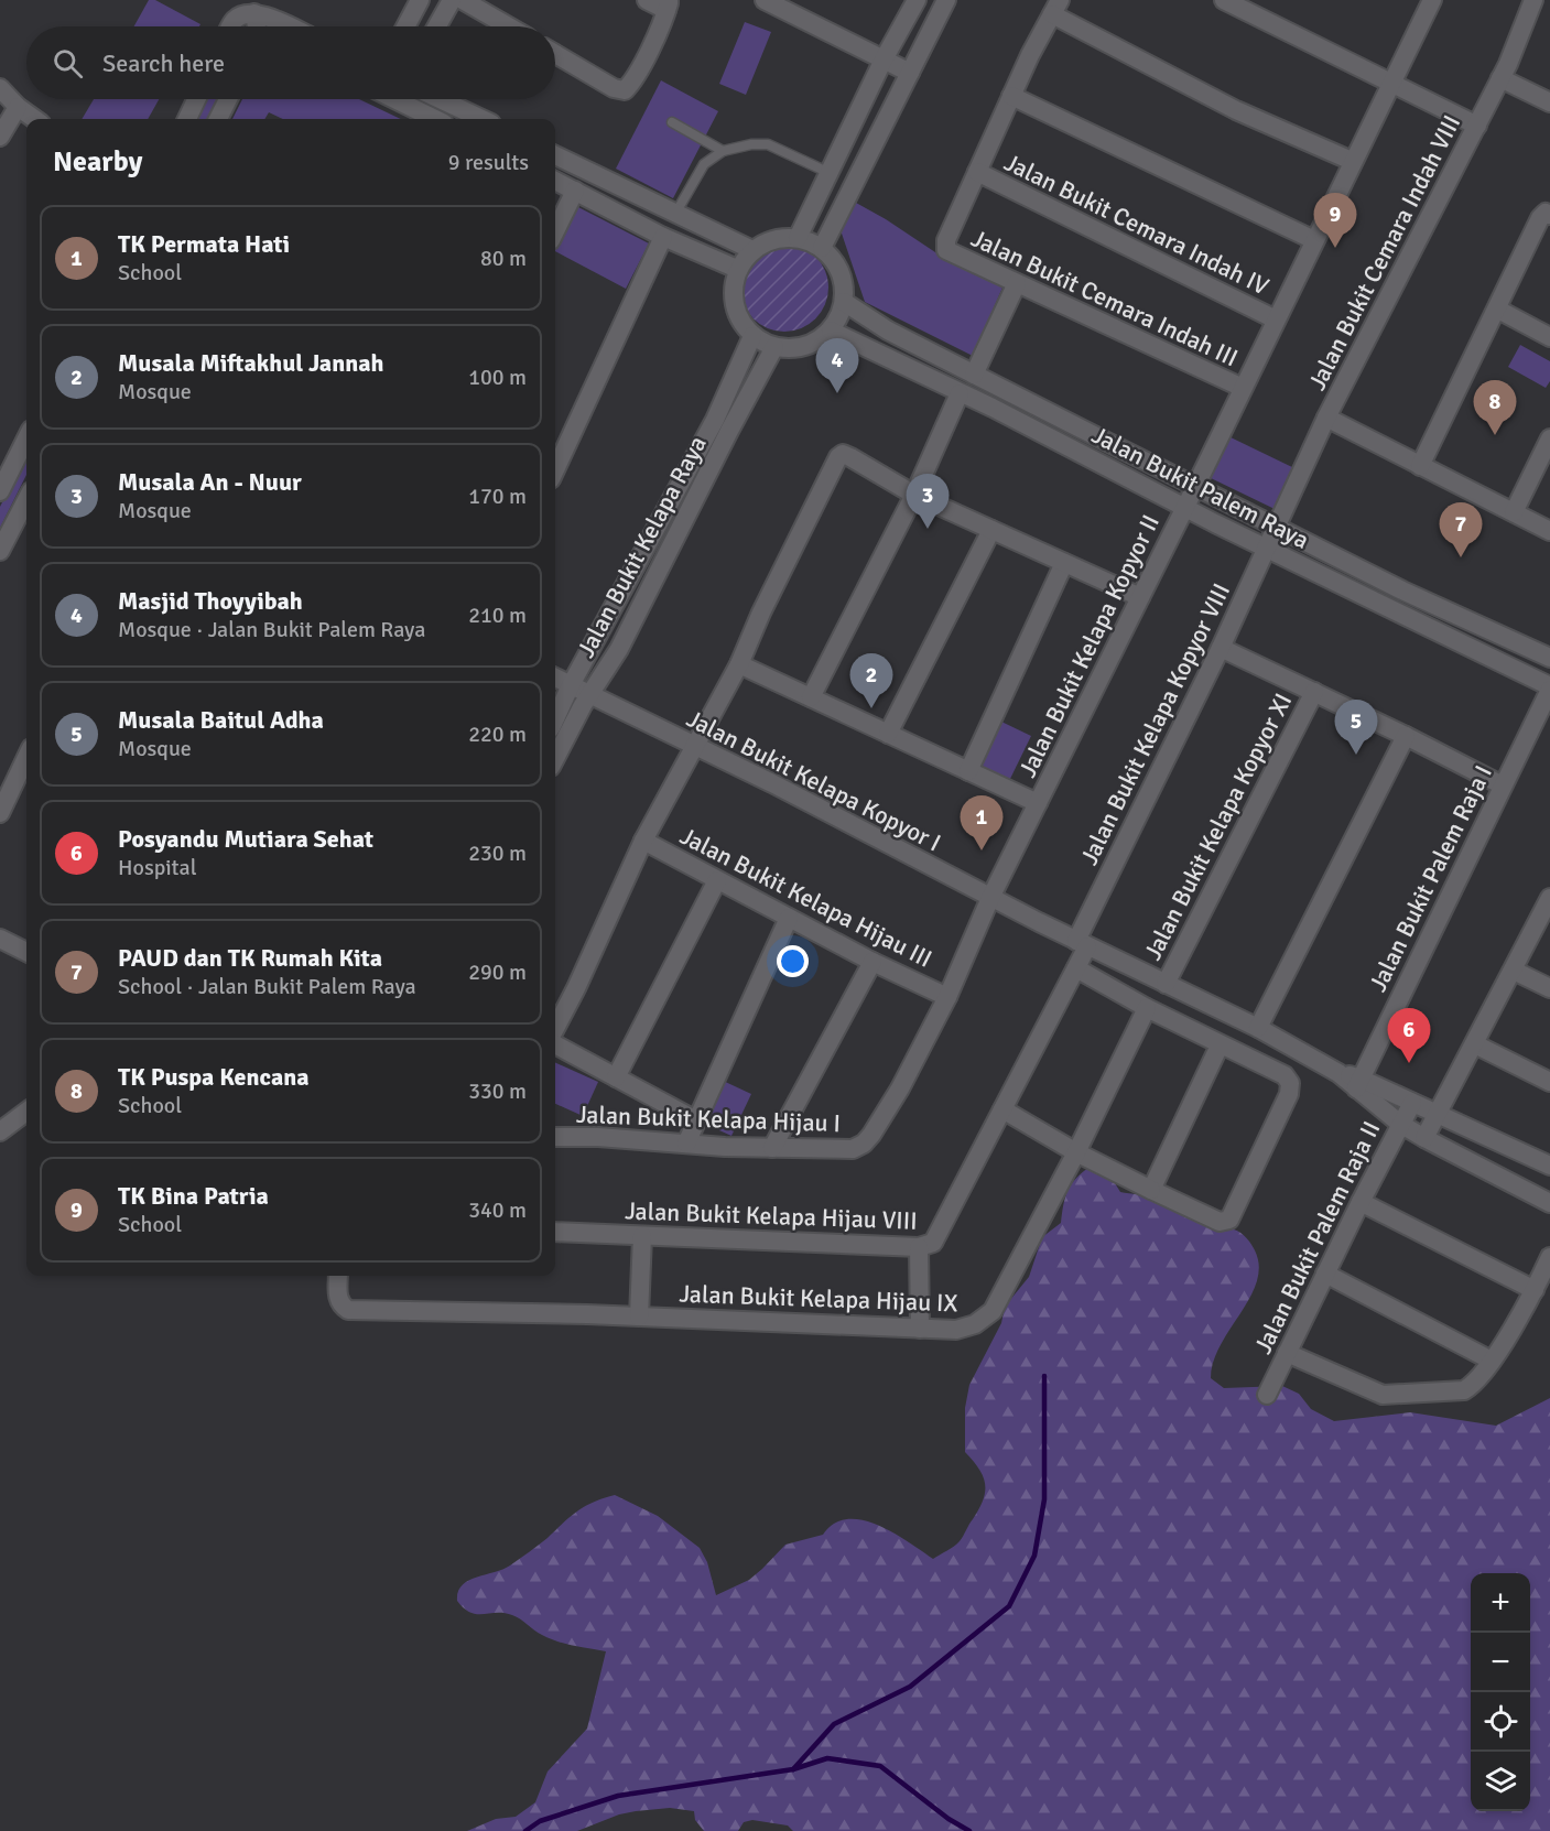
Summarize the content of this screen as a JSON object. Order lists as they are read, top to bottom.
{
  "streets": {
    "street": [
      "Jalan Bukit Cemara Indah IV",
      "Jalan Bukit Cemara Indah VIII",
      "Jalan Bukit Cemara Indah III",
      "Jalan Bukit Palem Raya",
      "Jalan Bukit Kelapa Raya",
      "Jalan Bukit Kelapa Kopyor II",
      "Jalan Bukit Kelapa Kopyor VIII",
      "Jalan Bukit Kelapa Kopyor I",
      "Jalan Bukit Kelapa Kopyor XI",
      "Jalan Bukit Palem Raja I",
      "Jalan Bukit Kelapa Hijau III",
      "Jalan Bukit Kelapa Hijau I",
      "Jalan Bukit Kelapa Hijau VIII",
      "Jalan Bukit Palem Raja II",
      "Jalan Bukit Kelapa Hijau IX"
    ]
  },
  "crossings": [
    ["Jalan Bukit Cemara Indah IV", "Jalan Bukit Cemara Indah III"],
    ["Jalan Bukit Cemara Indah IV", "Jalan Bukit Kelapa Kopyor II"],
    ["Jalan Bukit Cemara Indah VIII", "Jalan Bukit Palem Raya"],
    ["Jalan Bukit Cemara Indah VIII", "Jalan Bukit Kelapa Kopyor VIII"],
    ["Jalan Bukit Cemara Indah III", "Jalan Bukit Kelapa Kopyor II"],
    ["Jalan Bukit Palem Raya", "Jalan Bukit Kelapa Raya"],
    ["Jalan Bukit Palem Raya", "Jalan Bukit Kelapa Kopyor II"],
    ["Jalan Bukit Palem Raya", "Jalan Bukit Kelapa Kopyor VIII"],
    ["Jalan Bukit Palem Raya", "Jalan Bukit Palem Raja I"],
    ["Jalan Bukit Kelapa Raya", "Jalan Bukit Kelapa Kopyor I"],
    ["Jalan Bukit Kelapa Kopyor II", "Jalan Bukit Kelapa Kopyor I"],
    ["Jalan Bukit Kelapa Kopyor II", "Jalan Bukit Kelapa Hijau I"],
    ["Jalan Bukit Kelapa Kopyor VIII", "Jalan Bukit Kelapa Kopyor I"],
    ["Jalan Bukit Kelapa Kopyor VIII", "Jalan Bukit Kelapa Hijau VIII"],
    ["Jalan Bukit Kelapa Kopyor I", "Jalan Bukit Kelapa Kopyor XI"],
    ["Jalan Bukit Kelapa Kopyor I", "Jalan Bukit Palem Raja I"],
    ["Jalan Bukit Kelapa Kopyor I", "Jalan Bukit Kelapa Hijau I"],
    ["Jalan Bukit Kelapa Kopyor I", "Jalan Bukit Kelapa Hijau VIII"],
    ["Jalan Bukit Kelapa Hijau III", "Jalan Bukit Kelapa Hijau I"]
  ],
  "page": {
    "search": "Search here",
    "heading": ["Nearby", "9 results"],
    "pins": [
      "9",
      "4",
      "8",
      "3",
      "7",
      "2",
      "5",
      "1",
      "6"
    ],
    "list": [
      {
        "mark": "1",
        "name": "TK Permata Hati",
        "note": "School",
        "value": "80 m"
      },
      {
        "mark": "2",
        "name": "Musala Miftakhul Jannah",
        "note": "Mosque",
        "value": "100 m"
      },
      {
        "mark": "3",
        "name": "Musala An - Nuur",
        "note": "Mosque",
        "value": "170 m"
      },
      {
        "mark": "4",
        "name": "Masjid Thoyyibah",
        "note": "Mosque · Jalan Bukit Palem Raya",
        "value": "210 m"
      },
      {
        "mark": "5",
        "name": "Musala Baitul Adha",
        "note": "Mosque",
        "value": "220 m"
      },
      {
        "mark": "6",
        "name": "Posyandu Mutiara Sehat",
        "note": "Hospital",
        "value": "230 m"
      },
      {
        "mark": "7",
        "name": "PAUD dan TK Rumah Kita",
        "note": "School · Jalan Bukit Palem Raya",
        "value": "290 m"
      },
      {
        "mark": "8",
        "name": "TK Puspa Kencana",
        "note": "School",
        "value": "330 m"
      },
      {
        "mark": "9",
        "name": "TK Bina Patria",
        "note": "School",
        "value": "340 m"
      }
    ],
    "map_buttons": ["+", "−"]
  }
}
